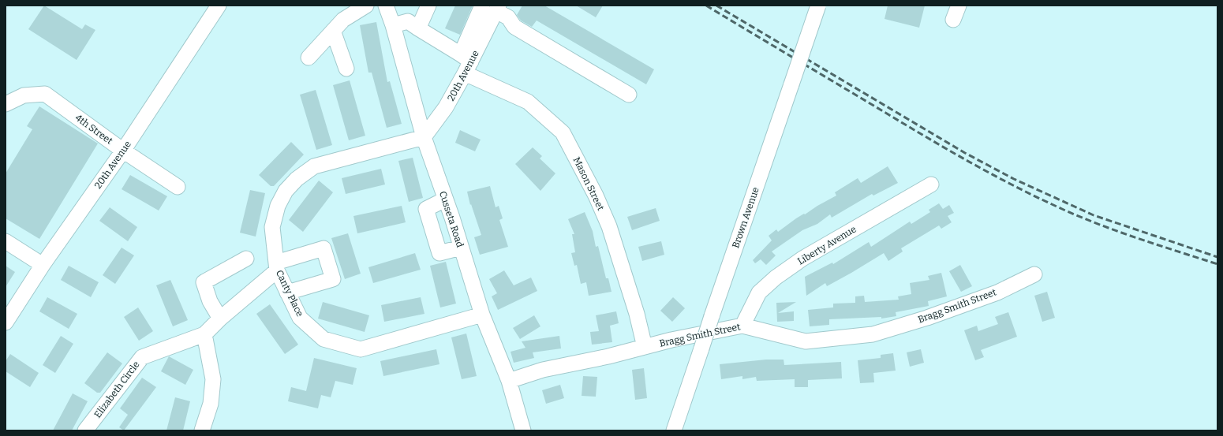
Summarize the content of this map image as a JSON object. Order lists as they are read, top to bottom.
{
  "streets": {
    "street": [
      "20th Avenue",
      "4th Street",
      "Mason Street",
      "Brown Avenue",
      "Cusseta Road",
      "Liberty Avenue",
      "Canty Place",
      "Bragg Smith Street",
      "Elizabeth Circle"
    ]
  },
  "crossings": [
    ["20th Avenue", "4th Street"],
    ["20th Avenue", "Mason Street"],
    ["20th Avenue", "Cusseta Road"],
    ["20th Avenue", "Canty Place"],
    ["Mason Street", "Cusseta Road"],
    ["Mason Street", "Bragg Smith Street"],
    ["Cusseta Road", "Canty Place"],
    ["Cusseta Road", "Bragg Smith Street"],
    ["Liberty Avenue", "Bragg Smith Street"],
    ["Canty Place", "Elizabeth Circle"]
  ]
}
